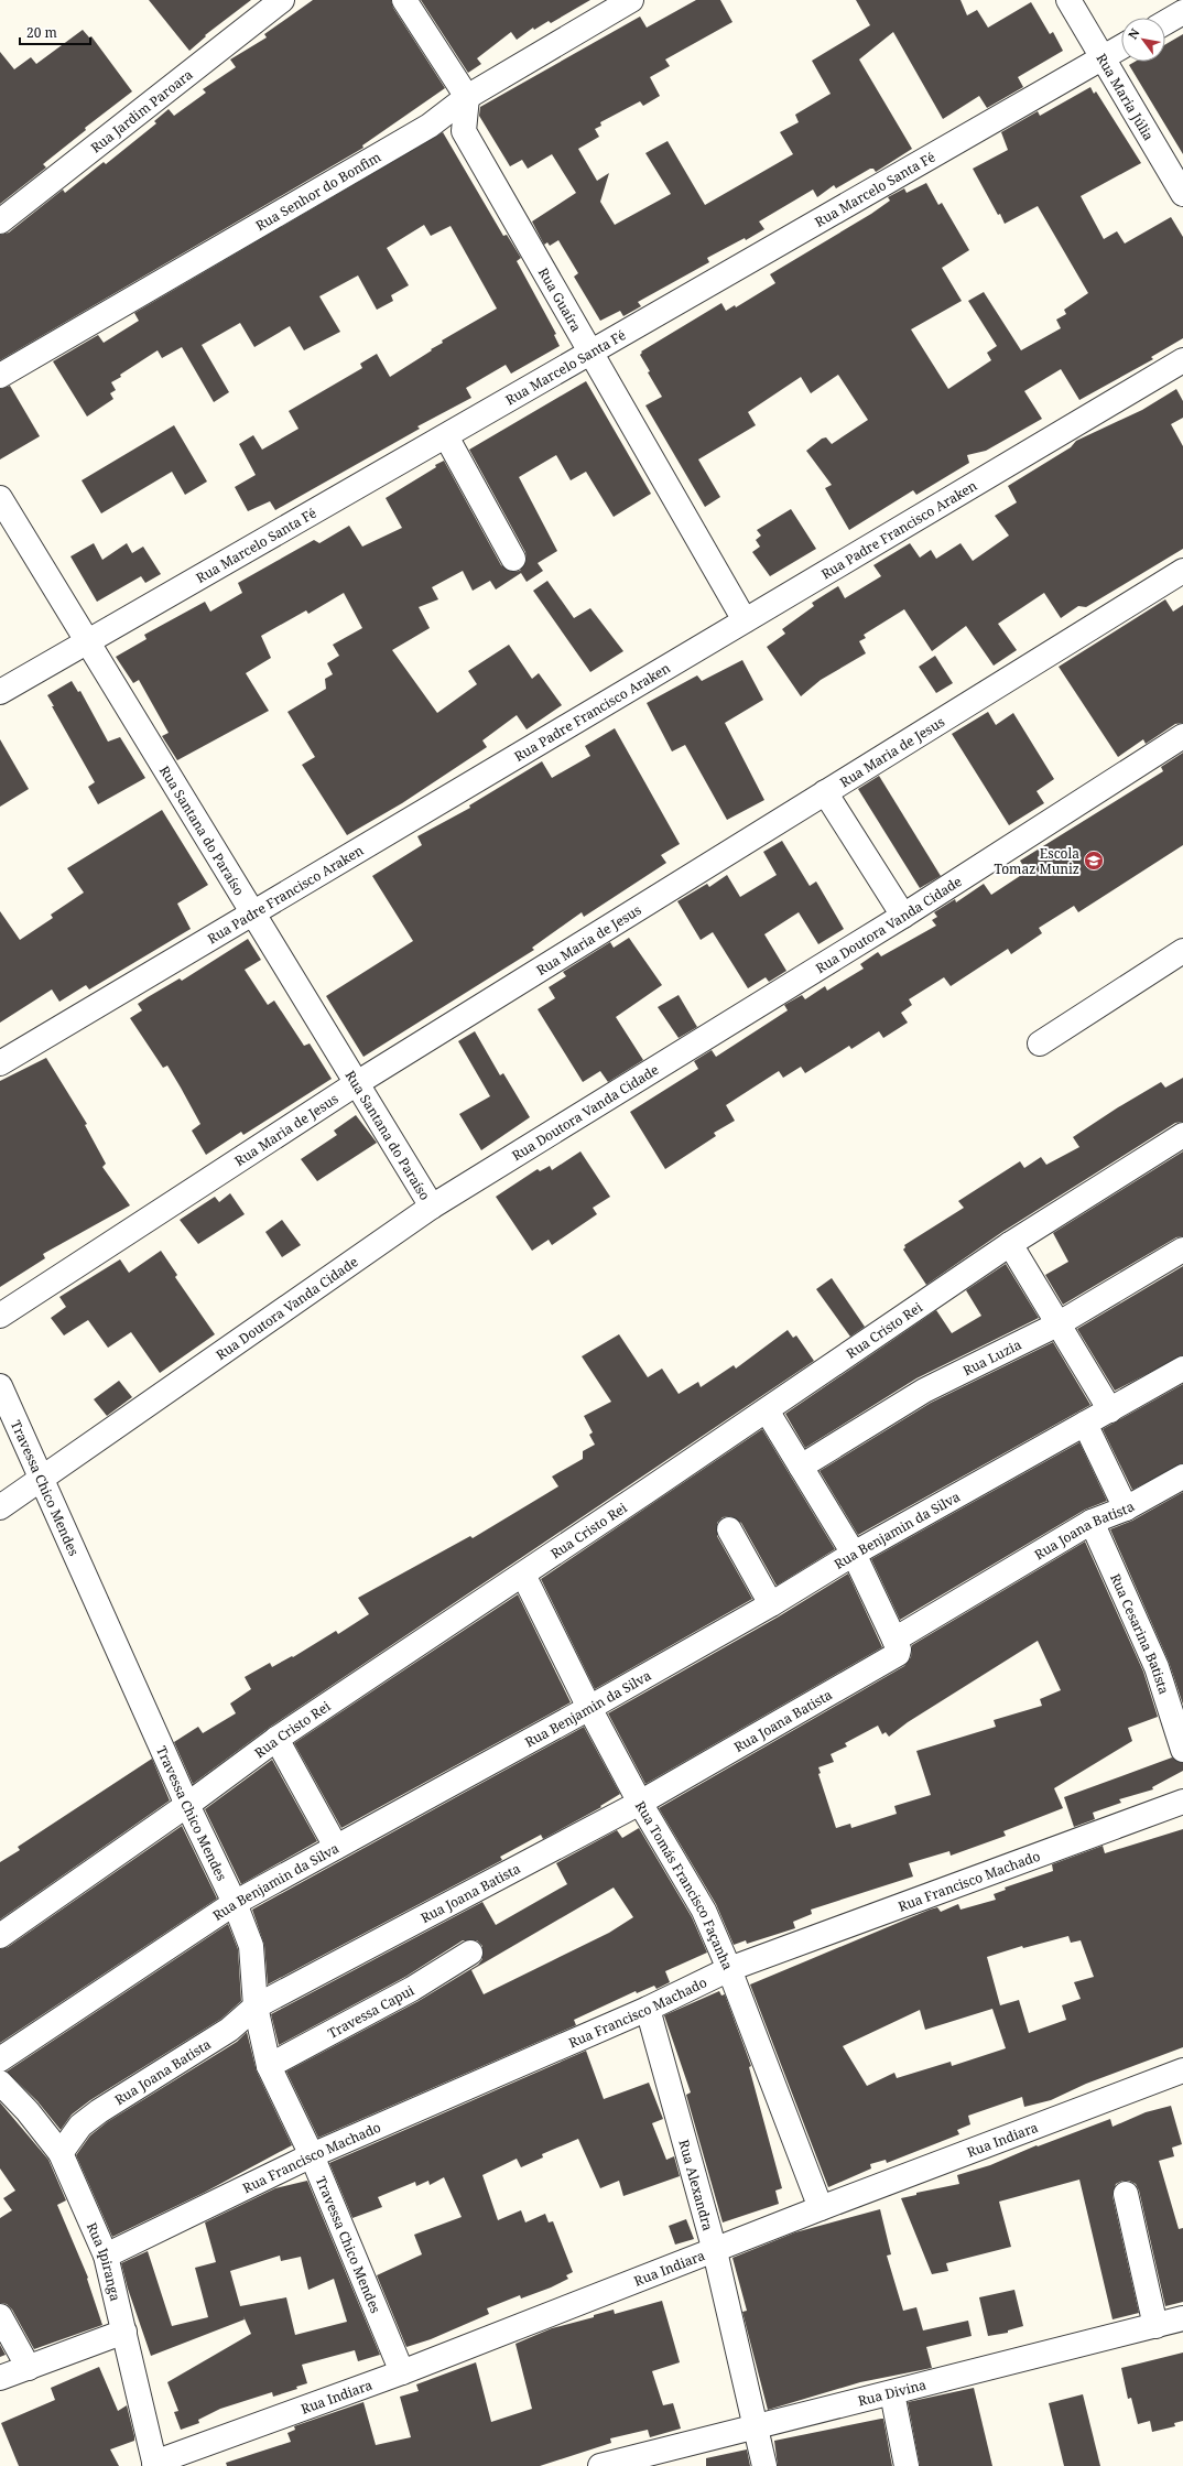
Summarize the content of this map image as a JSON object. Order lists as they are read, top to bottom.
{
  "streets": {
    "street": [
      "Rua Maria Júlia",
      "Rua Jardim Paroara",
      "Rua Marcelo Santa Fé",
      "Rua Senhor do Bonfim",
      "Rua Guaíra",
      "Rua Padre Francisco Araken",
      "Rua Maria de Jesus",
      "Rua Santana do Paraíso",
      "Rua Doutora Vanda Cidade",
      "Rua Cristo Rei",
      "Rua Luzia",
      "Travessa Chico Mendes",
      "Rua Benjamin da Silva",
      "Rua Joana Batista",
      "Rua Cesarina Batista",
      "Rua Francisco Machado",
      "Rua Tomás Francisco Façanha",
      "Travessa Capui",
      "Rua Indiara",
      "Rua Alexandra",
      "Rua Ipiranga",
      "Rua Divina"
    ]
  },
  "crossings": [
    ["Rua Maria Júlia", "Rua Marcelo Santa Fé"],
    ["Rua Marcelo Santa Fé", "Rua Guaíra"],
    ["Rua Marcelo Santa Fé", "Rua Santana do Paraíso"],
    ["Rua Senhor do Bonfim", "Rua Guaíra"],
    ["Rua Guaíra", "Rua Padre Francisco Araken"],
    ["Rua Padre Francisco Araken", "Rua Santana do Paraíso"],
    ["Rua Maria de Jesus", "Rua Santana do Paraíso"],
    ["Rua Santana do Paraíso", "Rua Doutora Vanda Cidade"],
    ["Rua Doutora Vanda Cidade", "Travessa Chico Mendes"],
    ["Rua Cristo Rei", "Travessa Chico Mendes"],
    ["Rua Cristo Rei", "Rua Tomás Francisco Façanha"],
    ["Travessa Chico Mendes", "Rua Benjamin da Silva"],
    ["Travessa Chico Mendes", "Rua Joana Batista"],
    ["Travessa Chico Mendes", "Rua Francisco Machado"],
    ["Travessa Chico Mendes", "Travessa Capui"],
    ["Travessa Chico Mendes", "Rua Indiara"],
    ["Rua Benjamin da Silva", "Rua Tomás Francisco Façanha"],
    ["Rua Joana Batista", "Rua Cesarina Batista"],
    ["Rua Joana Batista", "Rua Tomás Francisco Façanha"],
    ["Rua Joana Batista", "Rua Ipiranga"],
    ["Rua Francisco Machado", "Rua Tomás Francisco Façanha"],
    ["Rua Francisco Machado", "Rua Alexandra"],
    ["Rua Francisco Machado", "Rua Ipiranga"],
    ["Rua Tomás Francisco Façanha", "Rua Indiara"],
    ["Rua Indiara", "Rua Alexandra"],
    ["Rua Indiara", "Rua Ipiranga"],
    ["Rua Alexandra", "Rua Divina"]
  ],
  "places": {
    "school or university": ["Escola Tomaz Muniz"]
  },
  "scale_bar": "20 m",
  "north": "top left"
}
